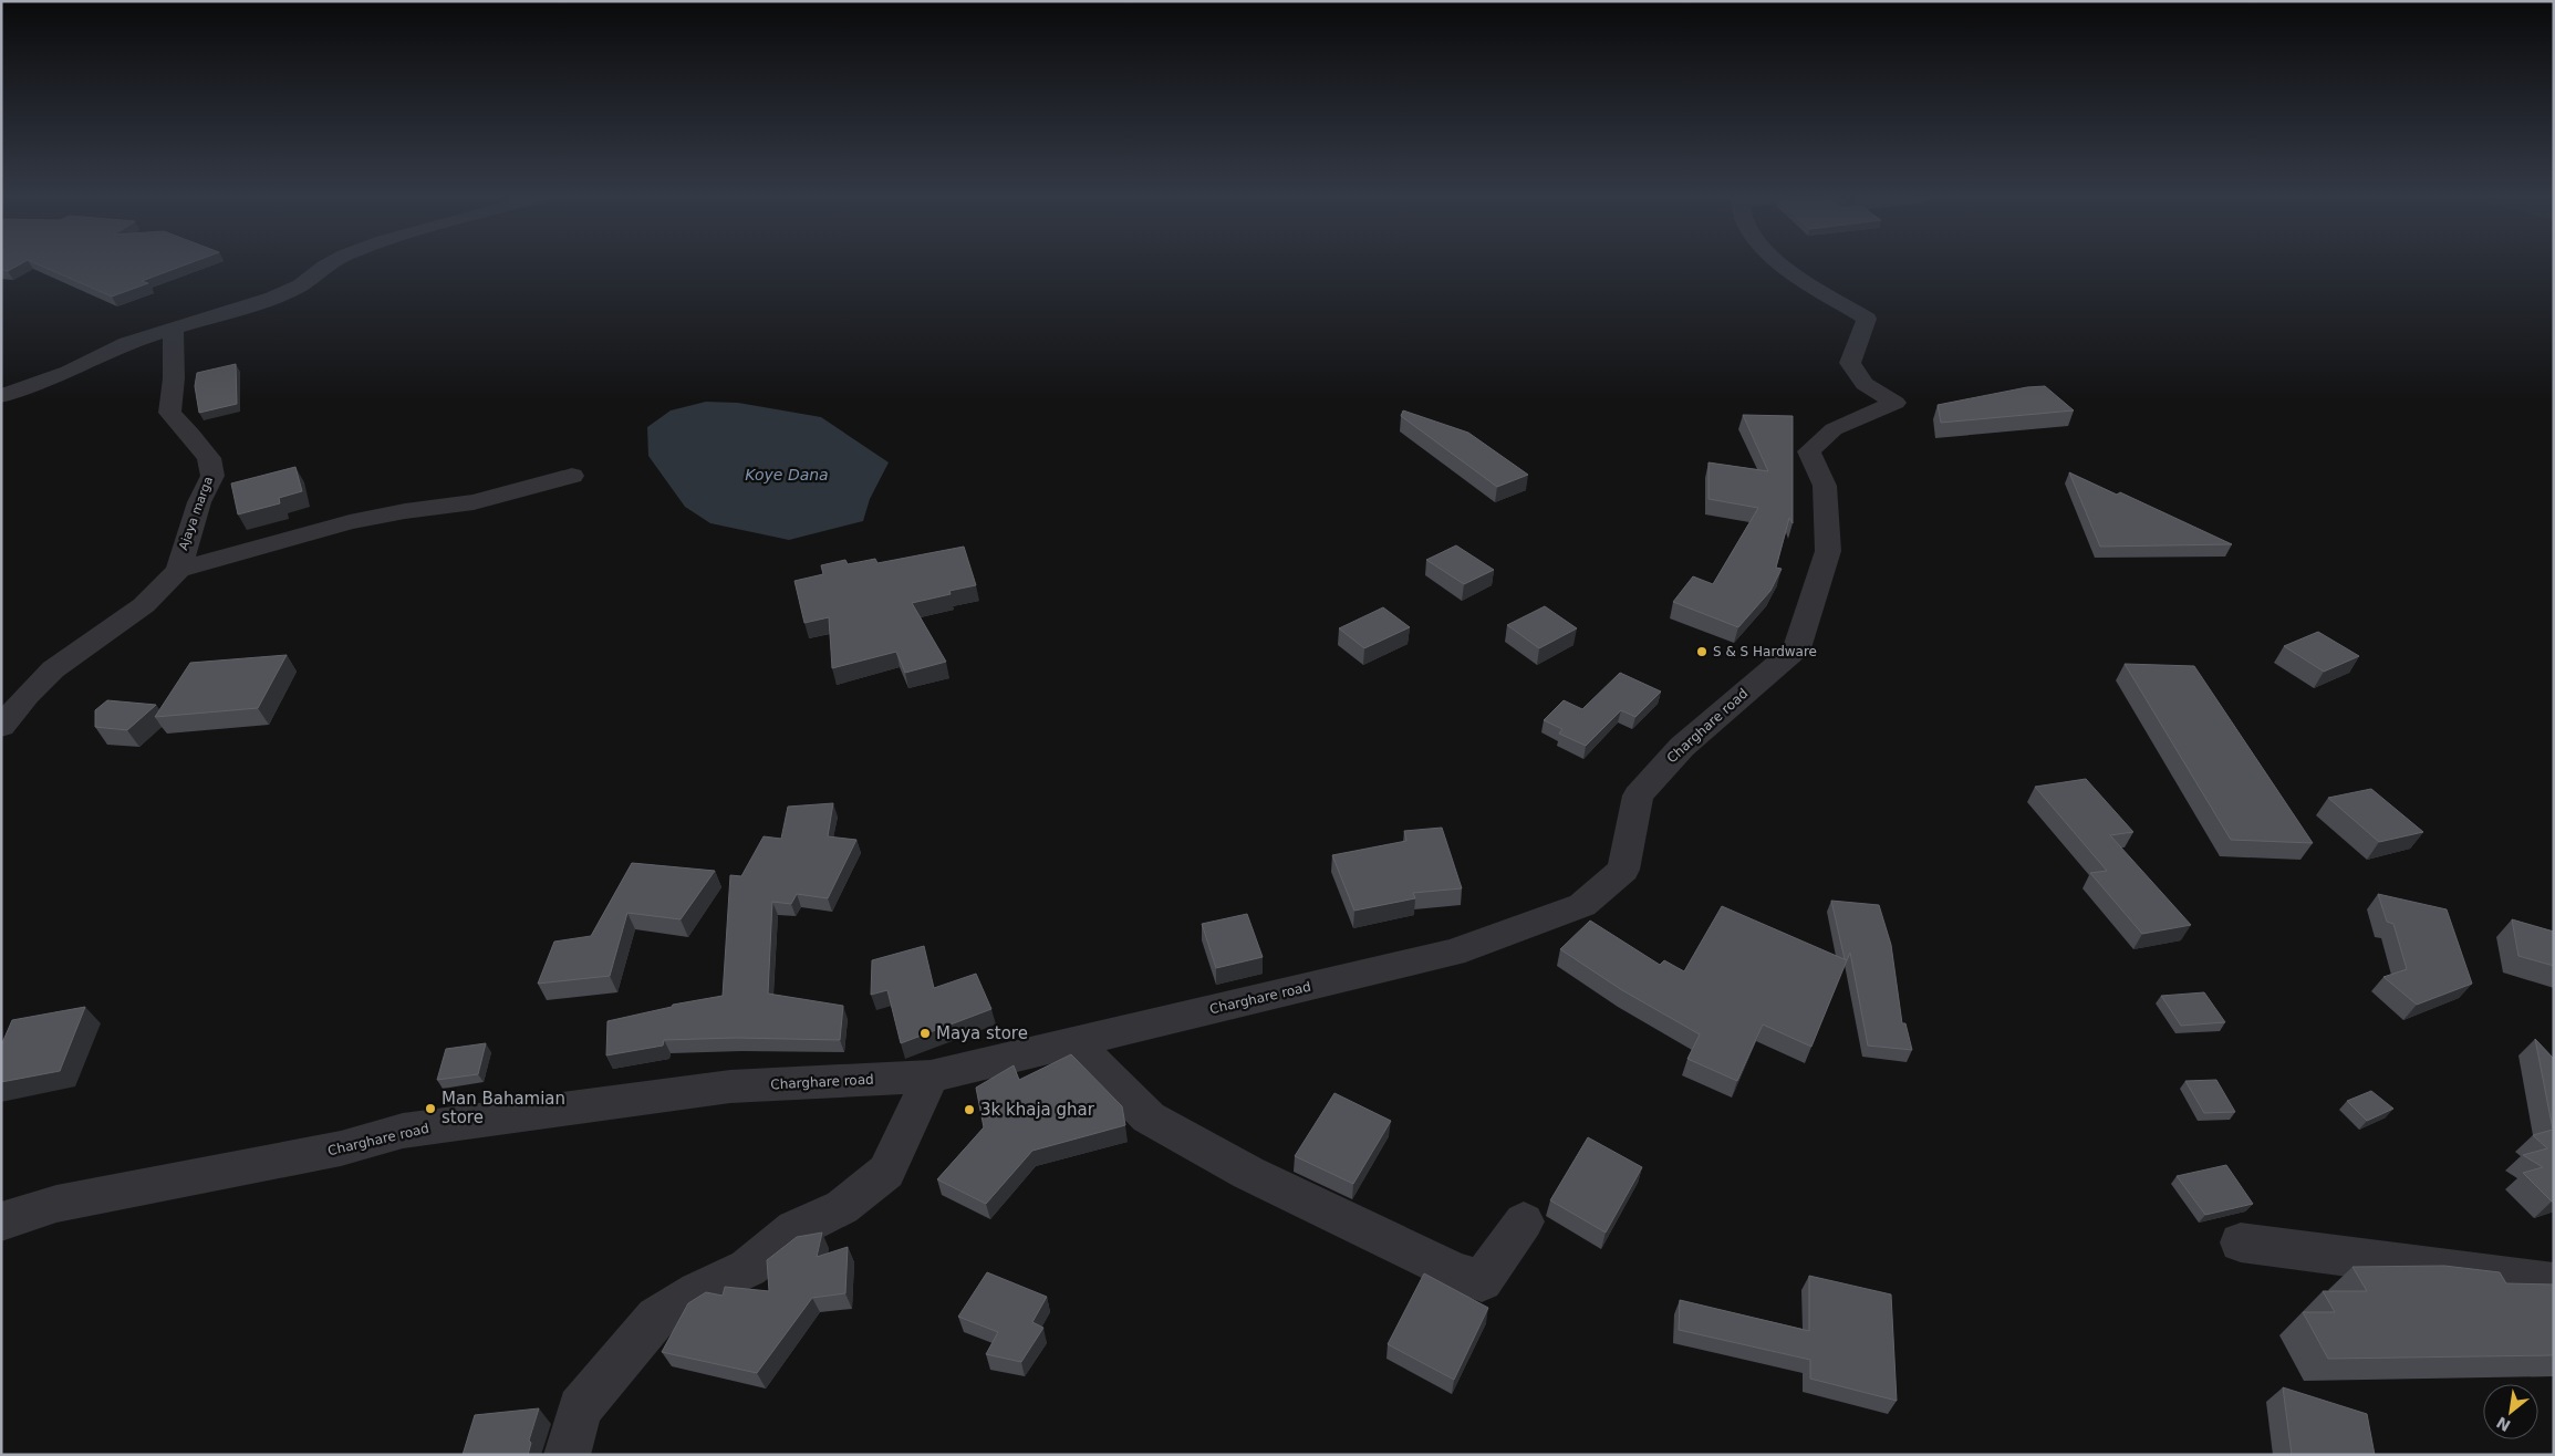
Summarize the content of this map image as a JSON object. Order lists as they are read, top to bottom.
{
  "streets": {
    "street": ["Ajaya marga", "Charghare road"]
  },
  "water": ["Koye Dana"],
  "places": [
    "S & S Hardware",
    "Maya store",
    "Man Bahamian store",
    "3k khaja ghar"
  ],
  "north": "bottom left"
}
